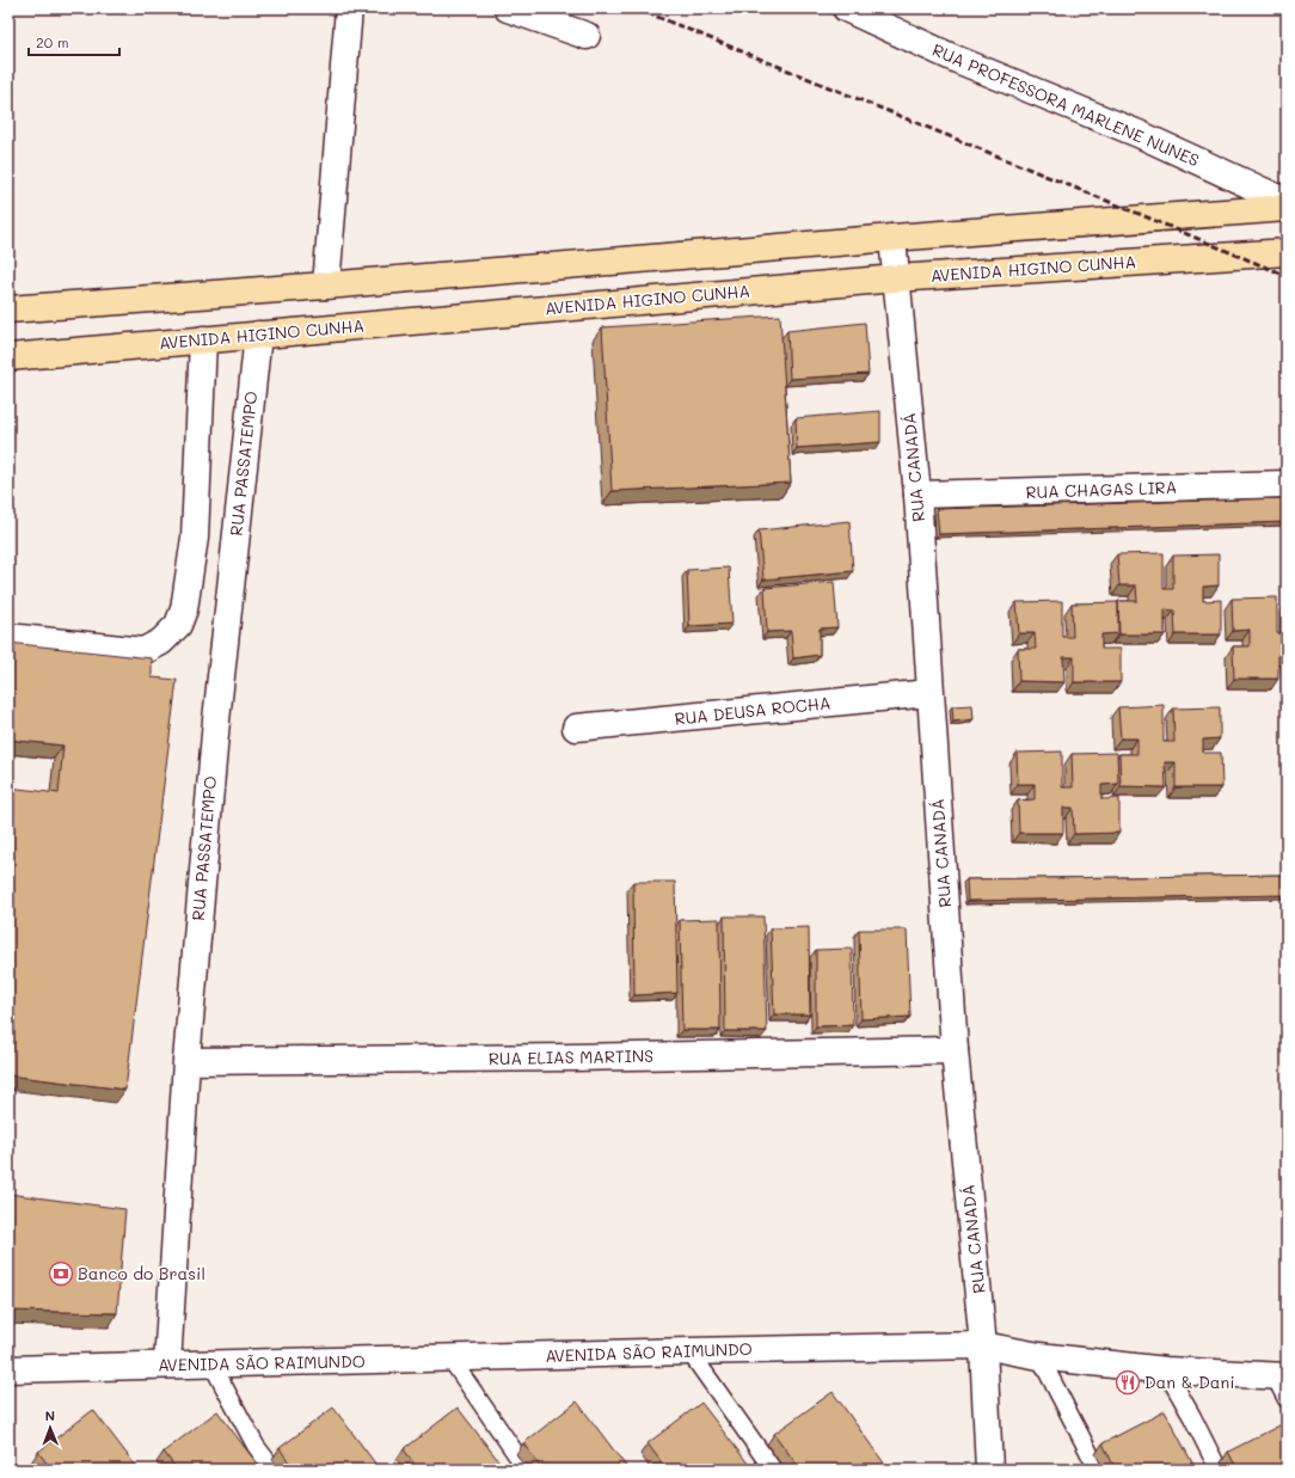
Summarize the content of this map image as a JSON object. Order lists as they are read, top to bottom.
{
  "streets": {
    "main road": ["AVENIDA HIGINO CUNHA"],
    "street": [
      "RUA PROFESSORA MARLENE NUNES",
      "RUA PASSATEMPO",
      "RUA CANADÁ",
      "RUA CHAGAS LIRA",
      "RUA DEUSA ROCHA",
      "RUA ELIAS MARTINS",
      "AVENIDA SÃO RAIMUNDO"
    ]
  },
  "crossings": [
    ["AVENIDA HIGINO CUNHA", "RUA PASSATEMPO"],
    ["AVENIDA HIGINO CUNHA", "RUA CANADÁ"],
    ["RUA PASSATEMPO", "RUA ELIAS MARTINS"],
    ["RUA PASSATEMPO", "AVENIDA SÃO RAIMUNDO"],
    ["RUA CANADÁ", "RUA CHAGAS LIRA"],
    ["RUA CANADÁ", "RUA DEUSA ROCHA"],
    ["RUA CANADÁ", "RUA ELIAS MARTINS"],
    ["RUA CANADÁ", "AVENIDA SÃO RAIMUNDO"]
  ],
  "places": {
    "bank": ["Banco do Brasil"],
    "restaurant": ["Dan & Dani"]
  },
  "scale_bar": "20 m",
  "north": "top"
}
